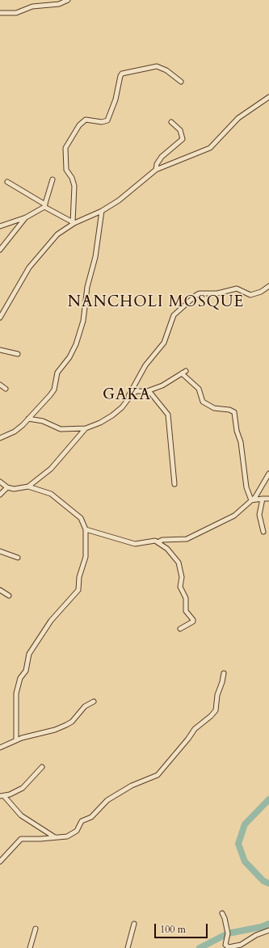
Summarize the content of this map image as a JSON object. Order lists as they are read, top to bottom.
{
  "districts": ["NANCHOLI MOSQUE", "GAKA"],
  "scale_bar": "100 m"
}
